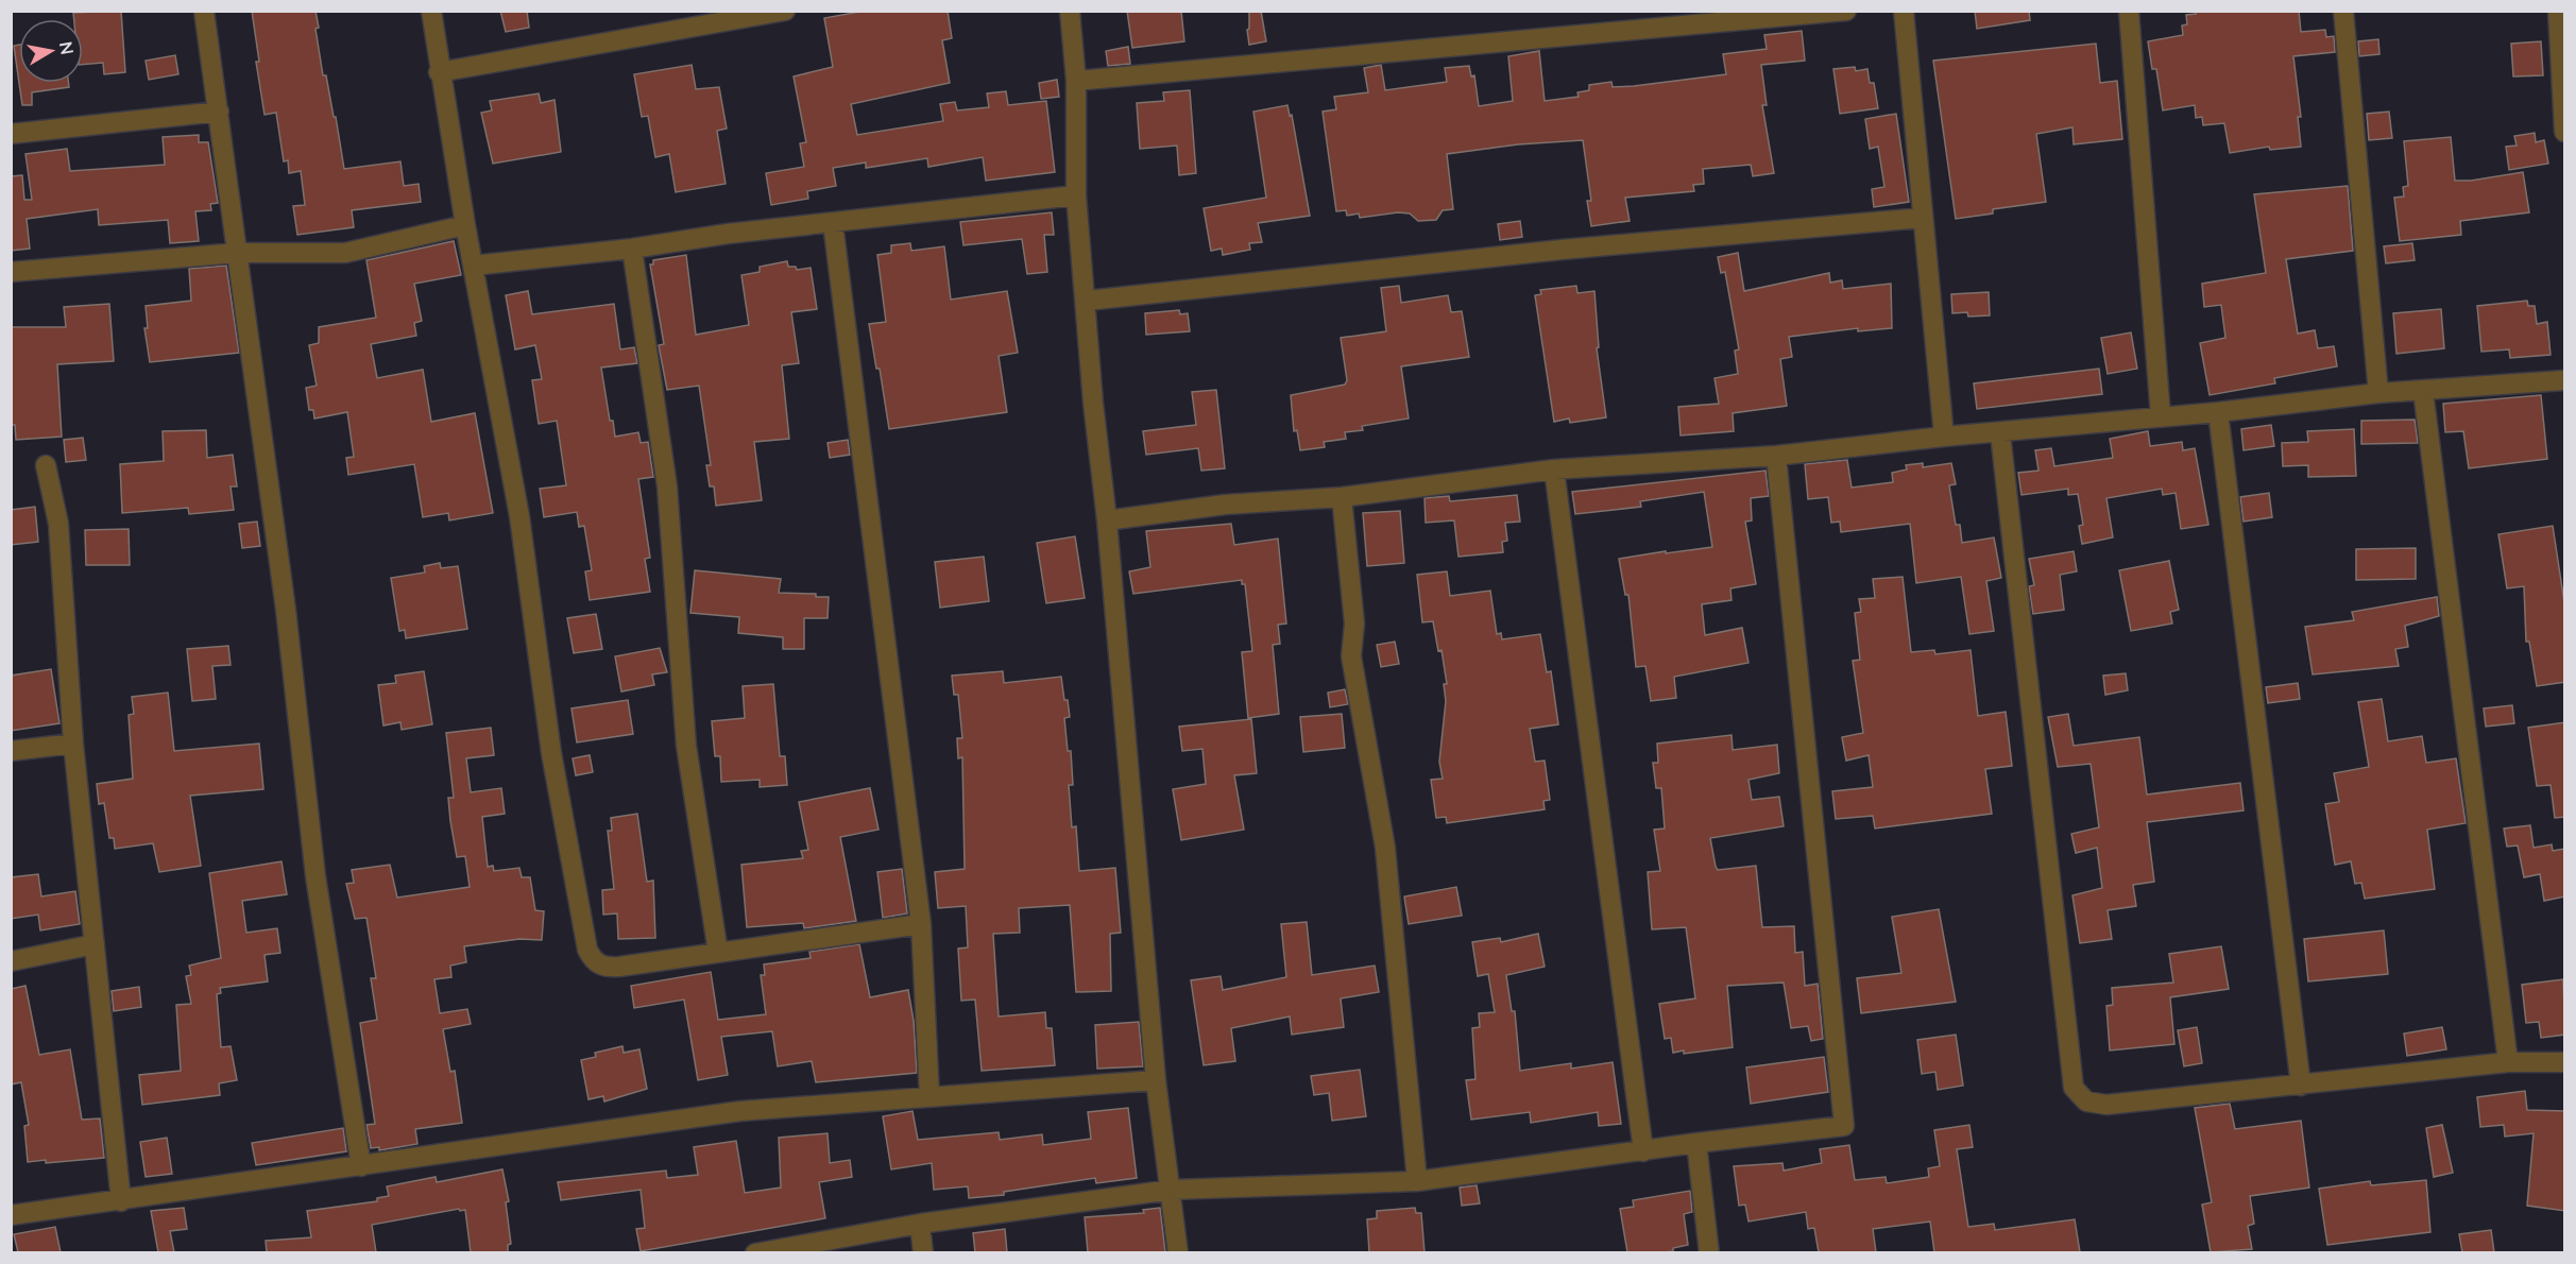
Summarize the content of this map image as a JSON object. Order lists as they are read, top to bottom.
{
  "north": "right"
}
